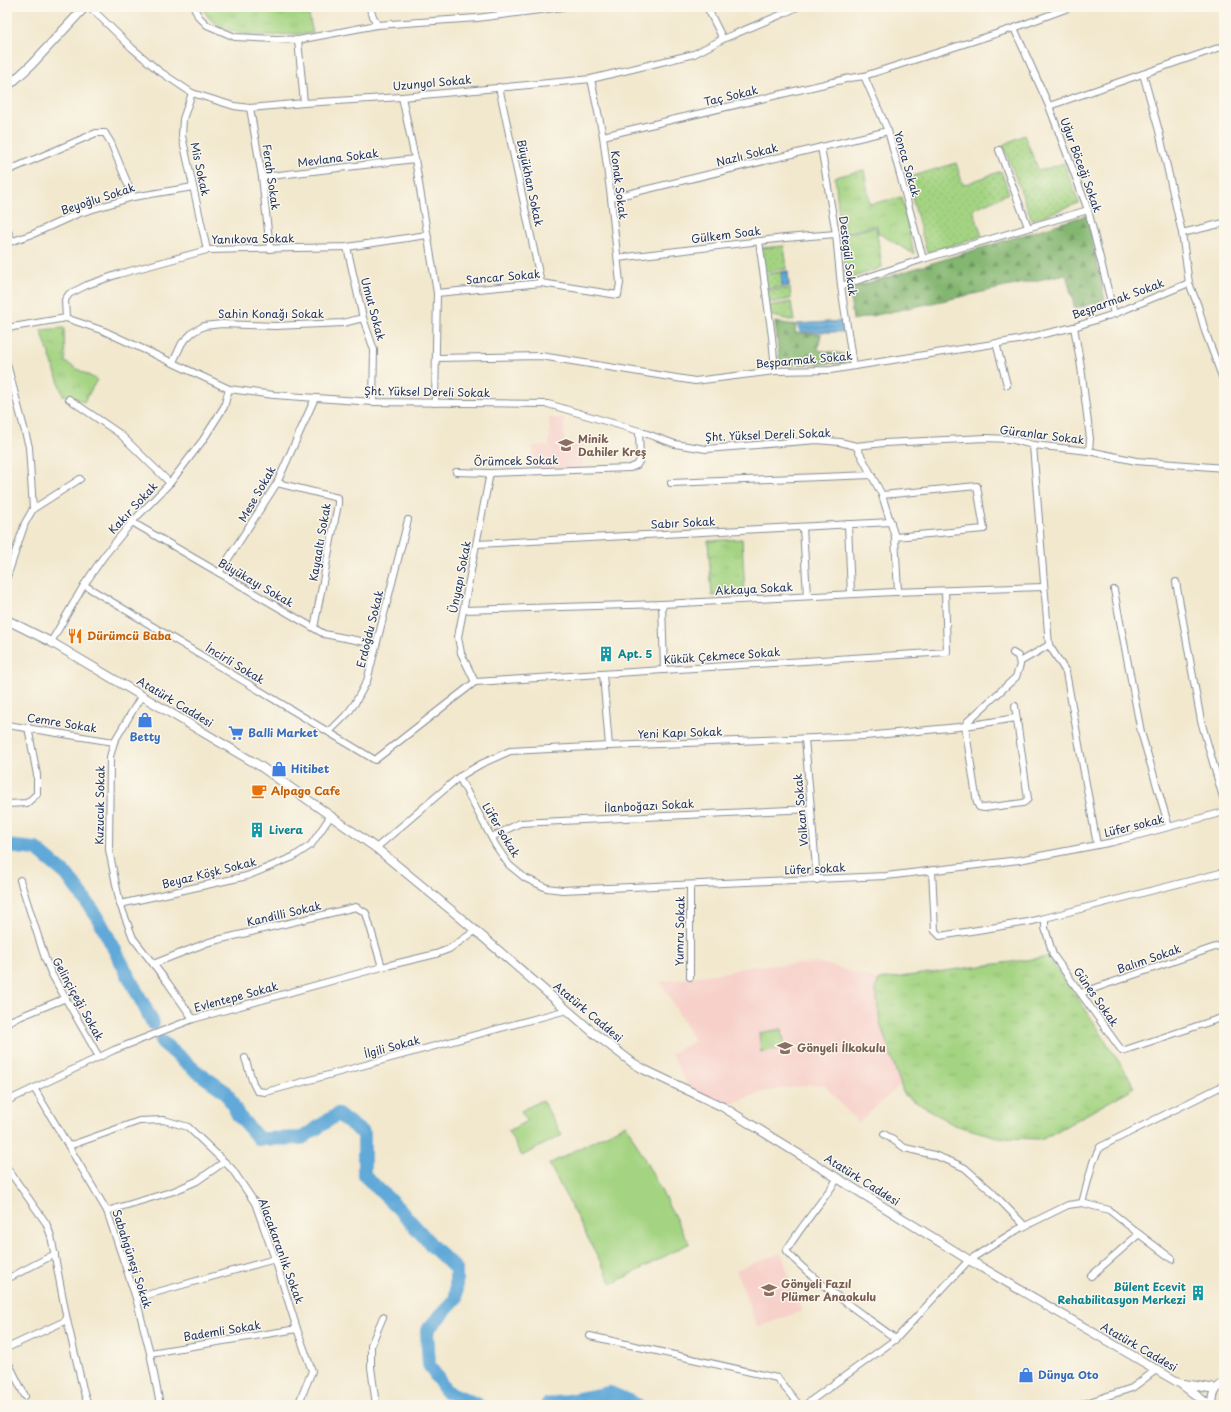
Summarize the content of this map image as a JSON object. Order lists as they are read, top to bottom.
{
  "streets": {
    "main road": ["Atatürk Caddesi"],
    "street": [
      "Uzunyol Sokak",
      "Taç Sokak",
      "Nazlı Sokak",
      "Mevlana Sokak",
      "Yonca Sokak",
      "Uğur Böceği Sokak",
      "Mis Sokak",
      "Ferah Sokak",
      "Büyükhan Sokak",
      "Konak Sokak",
      "Beyoğlu Sokak",
      "Gülkem Soak",
      "Yanıkova Sokak",
      "Destegül Sokak",
      "Sancar Sokak",
      "Beşparmak Sokak",
      "Umut Sokak",
      "Sahin Konağı Sokak",
      "Şht. Yüksel Dereli Sokak",
      "Güranlar Sokak",
      "Örümcek Sokak",
      "Mese Sokak",
      "Kakır Sokak",
      "Sabır Sokak",
      "Kayaaltı Sokak",
      "Ünyapı Sokak",
      "Büyükayı Sokak",
      "Akkaya Sokak",
      "Erdoğdu Sokak",
      "Kükük Çekmece Sokak",
      "İncirli Sokak",
      "Cemre Sokak",
      "Yeni Kapı Sokak",
      "Kuzucuk Sokak",
      "İlanboğazı Sokak",
      "Volkan Sokak",
      "Lüfer sokak",
      "Beyaz Köşk Sokak",
      "Kandilli Sokak",
      "Yumru Sokak",
      "Balım Sokak",
      "Evlentepe Sokak",
      "Günes Sokak",
      "Gelinçiçeği Sokak",
      "İlgili Sokak",
      "Alacakaranlık Sokak",
      "Sabahgüneşi Sokak",
      "Bademli Sokak"
    ]
  },
  "crossings": [
    ["Uzunyol Sokak", "Mis Sokak"],
    ["Uzunyol Sokak", "Ferah Sokak"],
    ["Uzunyol Sokak", "Büyükhan Sokak"],
    ["Uzunyol Sokak", "Konak Sokak"],
    ["Taç Sokak", "Yonca Sokak"],
    ["Taç Sokak", "Uğur Böceği Sokak"],
    ["Taç Sokak", "Konak Sokak"],
    ["Nazlı Sokak", "Yonca Sokak"],
    ["Nazlı Sokak", "Konak Sokak"],
    ["Nazlı Sokak", "Destegül Sokak"],
    ["Mevlana Sokak", "Ferah Sokak"],
    ["Uğur Böceği Sokak", "Beşparmak Sokak"],
    ["Mis Sokak", "Beyoğlu Sokak"],
    ["Mis Sokak", "Yanıkova Sokak"],
    ["Ferah Sokak", "Yanıkova Sokak"],
    ["Büyükhan Sokak", "Sancar Sokak"],
    ["Konak Sokak", "Gülkem Soak"],
    ["Konak Sokak", "Sancar Sokak"],
    ["Gülkem Soak", "Destegül Sokak"],
    ["Yanıkova Sokak", "Umut Sokak"],
    ["Yanıkova Sokak", "Şht. Yüksel Dereli Sokak"],
    ["Destegül Sokak", "Beşparmak Sokak"],
    ["Umut Sokak", "Sahin Konağı Sokak"],
    ["Umut Sokak", "Şht. Yüksel Dereli Sokak"],
    ["Sahin Konağı Sokak", "Şht. Yüksel Dereli Sokak"],
    ["Şht. Yüksel Dereli Sokak", "Güranlar Sokak"],
    ["Şht. Yüksel Dereli Sokak", "Örümcek Sokak"],
    ["Şht. Yüksel Dereli Sokak", "Mese Sokak"],
    ["Şht. Yüksel Dereli Sokak", "Kakır Sokak"],
    ["Örümcek Sokak", "Ünyapı Sokak"],
    ["Mese Sokak", "Kayaaltı Sokak"],
    ["Mese Sokak", "Büyükayı Sokak"],
    ["Kakır Sokak", "Büyükayı Sokak"],
    ["Kakır Sokak", "İncirli Sokak"],
    ["Kakır Sokak", "Atatürk Caddesi"],
    ["Sabır Sokak", "Ünyapı Sokak"],
    ["Kayaaltı Sokak", "Büyükayı Sokak"],
    ["Ünyapı Sokak", "Akkaya Sokak"],
    ["Ünyapı Sokak", "Kükük Çekmece Sokak"],
    ["Ünyapı Sokak", "İncirli Sokak"],
    ["Büyükayı Sokak", "Erdoğdu Sokak"],
    ["Akkaya Sokak", "Kükük Çekmece Sokak"],
    ["Erdoğdu Sokak", "İncirli Sokak"],
    ["Kükük Çekmece Sokak", "İncirli Sokak"],
    ["Atatürk Caddesi", "Yeni Kapı Sokak"],
    ["Atatürk Caddesi", "Kuzucuk Sokak"],
    ["Atatürk Caddesi", "Beyaz Köşk Sokak"],
    ["Atatürk Caddesi", "Evlentepe Sokak"],
    ["Atatürk Caddesi", "İlgili Sokak"],
    ["Cemre Sokak", "Kuzucuk Sokak"],
    ["Yeni Kapı Sokak", "Volkan Sokak"],
    ["Yeni Kapı Sokak", "Lüfer sokak"],
    ["Kuzucuk Sokak", "Beyaz Köşk Sokak"],
    ["Kuzucuk Sokak", "Kandilli Sokak"],
    ["Kuzucuk Sokak", "Evlentepe Sokak"],
    ["İlanboğazı Sokak", "Volkan Sokak"],
    ["İlanboğazı Sokak", "Lüfer sokak"],
    ["Volkan Sokak", "Lüfer sokak"],
    ["Lüfer sokak", "Yumru Sokak"],
    ["Kandilli Sokak", "Evlentepe Sokak"],
    ["Balım Sokak", "Günes Sokak"],
    ["Evlentepe Sokak", "Gelinçiçeği Sokak"],
    ["Evlentepe Sokak", "Sabahgüneşi Sokak"],
    ["Alacakaranlık Sokak", "Sabahgüneşi Sokak"],
    ["Alacakaranlık Sokak", "Bademli Sokak"],
    ["Sabahgüneşi Sokak", "Bademli Sokak"]
  ],
  "places": {
    "school or university": ["Minik Dahiler Kreş", "Gönyeli İlkokulu", "Gönyeli Fazıl Plümer Anaokulu"],
    "restaurant": ["Dürümcü Baba"],
    "building": ["Apt. 5", "Livera", "Bülent Ecevit Rehabilitasyon Merkezi"],
    "shop": ["Betty", "Hitibet", "Dünya Oto"],
    "supermarket": ["Balli Market"],
    "cafe": ["Alpago Cafe"]
  }
}
